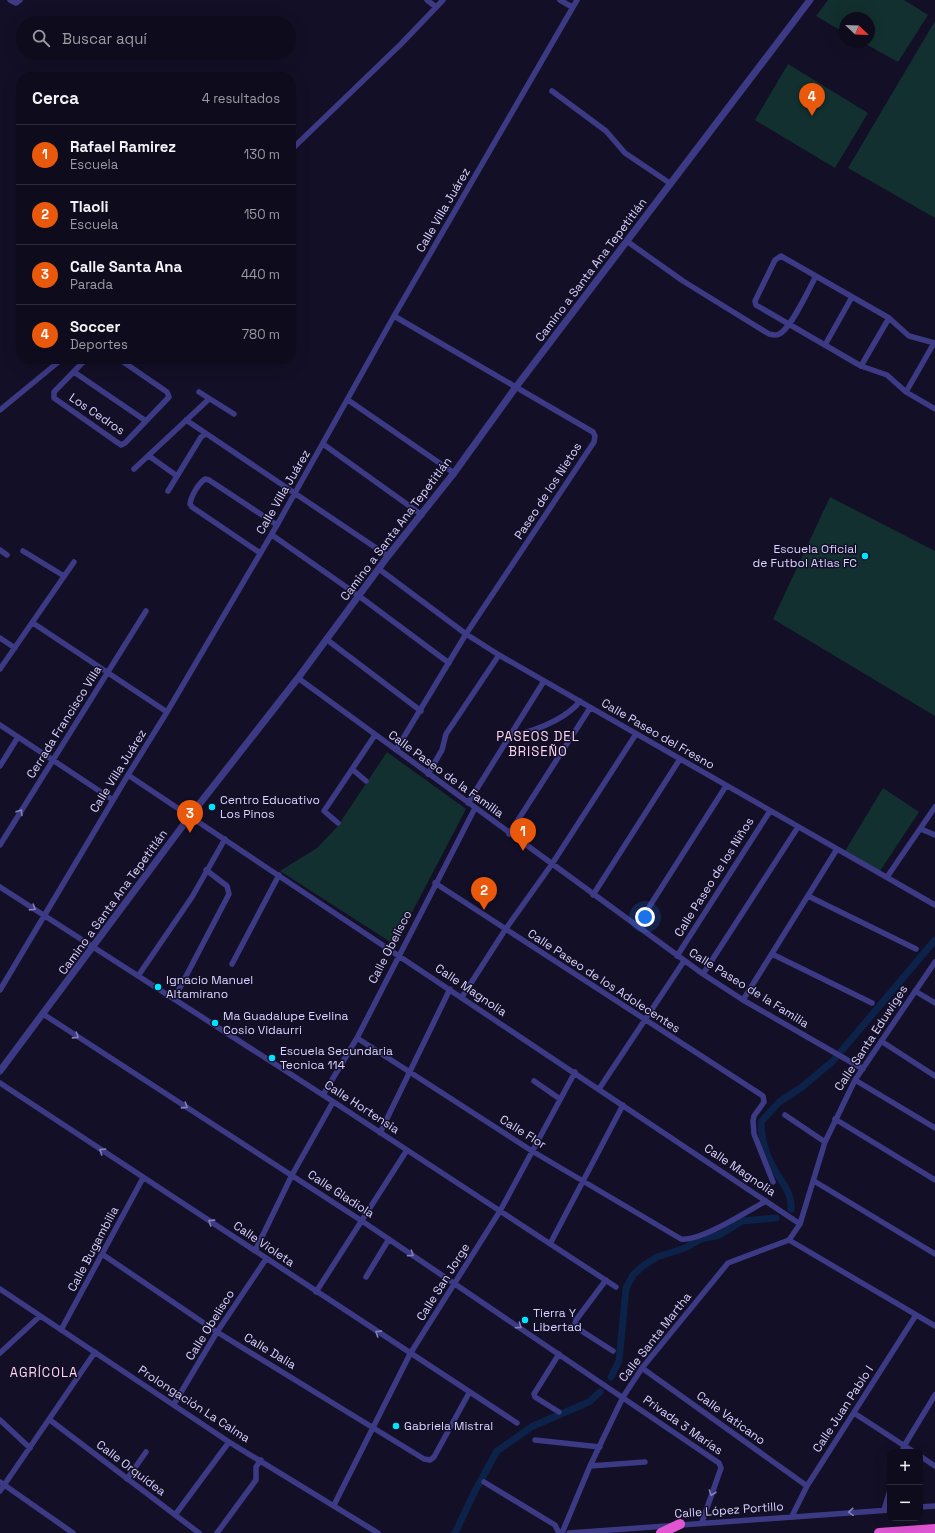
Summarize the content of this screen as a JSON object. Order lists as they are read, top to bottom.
{
  "streets": {
    "street": [
      "Calle Villa Juárez",
      "Camino a Santa Ana Tepetitlán",
      "Los Cedros",
      "Paseo de los Nietos",
      "Cerrada Francisco Villa",
      "Calle Paseo del Fresno",
      "Calle Paseo de la Familia",
      "Calle Paseo de los Niños",
      "Calle Obelisco",
      "Calle Paseo de los Adolecentes",
      "Calle Magnolia",
      "Calle Santa Eduwiges",
      "Calle Hortensia",
      "Calle Flor",
      "Calle Gladiola",
      "Calle Violeta",
      "Calle Bugambilia",
      "Calle San Jorge",
      "Calle Santa Martha",
      "Calle Dalia",
      "Prolongación La Calma",
      "Calle Juan Pablo I",
      "Calle Vaticano",
      "Privada 3 Marías",
      "Calle Orquídea",
      "Calle López Portillo"
    ]
  },
  "crossings": [
    ["Calle Villa Juárez", "Paseo de los Nietos"],
    ["Calle Villa Juárez", "Calle Magnolia"],
    ["Calle Villa Juárez", "Calle Hortensia"],
    ["Camino a Santa Ana Tepetitlán", "Paseo de los Nietos"],
    ["Camino a Santa Ana Tepetitlán", "Calle Paseo del Fresno"],
    ["Camino a Santa Ana Tepetitlán", "Calle Paseo de la Familia"],
    ["Camino a Santa Ana Tepetitlán", "Calle Magnolia"],
    ["Camino a Santa Ana Tepetitlán", "Calle Hortensia"],
    ["Camino a Santa Ana Tepetitlán", "Calle Gladiola"],
    ["Paseo de los Nietos", "Calle Paseo del Fresno"],
    ["Paseo de los Nietos", "Calle Paseo de la Familia"],
    ["Calle Paseo del Fresno", "Calle Paseo de los Niños"],
    ["Calle Paseo de la Familia", "Calle Paseo de los Niños"],
    ["Calle Paseo de la Familia", "Calle Obelisco"],
    ["Calle Paseo de la Familia", "Calle Santa Eduwiges"],
    ["Calle Obelisco", "Calle Paseo de los Adolecentes"],
    ["Calle Obelisco", "Calle Magnolia"],
    ["Calle Obelisco", "Calle Hortensia"],
    ["Calle Obelisco", "Calle Flor"],
    ["Calle Obelisco", "Calle Violeta"],
    ["Calle Obelisco", "Calle Dalia"],
    ["Calle Obelisco", "Prolongación La Calma"],
    ["Calle Magnolia", "Calle Santa Eduwiges"],
    ["Calle Magnolia", "Calle Flor"],
    ["Calle Magnolia", "Calle San Jorge"],
    ["Calle Santa Eduwiges", "Calle Santa Martha"],
    ["Calle Hortensia", "Calle San Jorge"],
    ["Calle Flor", "Calle San Jorge"],
    ["Calle Gladiola", "Calle San Jorge"],
    ["Calle Gladiola", "Calle Santa Martha"],
    ["Calle Gladiola", "Privada 3 Marías"],
    ["Calle Violeta", "Calle Bugambilia"],
    ["Calle Violeta", "Calle San Jorge"],
    ["Calle Violeta", "Calle Dalia"],
    ["Calle Bugambilia", "Calle Dalia"],
    ["Calle Bugambilia", "Prolongación La Calma"],
    ["Calle San Jorge", "Calle Dalia"],
    ["Calle San Jorge", "Prolongación La Calma"],
    ["Calle Santa Martha", "Calle Vaticano"],
    ["Calle Santa Martha", "Privada 3 Marías"],
    ["Calle Juan Pablo I", "Calle Vaticano"],
    ["Calle Juan Pablo I", "Calle López Portillo"],
    ["Privada 3 Marías", "Calle López Portillo"]
  ],
  "one_way": ["Calle Gladiola", "Calle Violeta", "Privada 3 Marías"],
  "districts": ["PASEOS DEL BRISEÑO", "AGRÍCOLA"],
  "places": [
    "Escuela Oficial de Futbol Atlas FC",
    "Centro Educativo Los Pinos",
    "Ignacio Manuel Altamirano",
    "Ma Guadalupe Evelina Cosio Vidaurri",
    "Escuela Secundaria Tecnica 114",
    "Tierra Y Libertad",
    "Gabriela Mistral"
  ],
  "north": "bottom right",
  "page": {
    "search": "Buscar aquí",
    "heading": ["Cerca", "4 resultados"],
    "pins": [
      "4",
      "3",
      "1",
      "2"
    ],
    "list": [
      {
        "mark": "1",
        "name": "Rafael Ramirez",
        "note": "Escuela",
        "value": "130 m"
      },
      {
        "mark": "2",
        "name": "Tlaoli",
        "note": "Escuela",
        "value": "150 m"
      },
      {
        "mark": "3",
        "name": "Calle Santa Ana",
        "note": "Parada",
        "value": "440 m"
      },
      {
        "mark": "4",
        "name": "Soccer",
        "note": "Deportes",
        "value": "780 m"
      }
    ],
    "map_buttons": ["+", "−"]
  }
}
